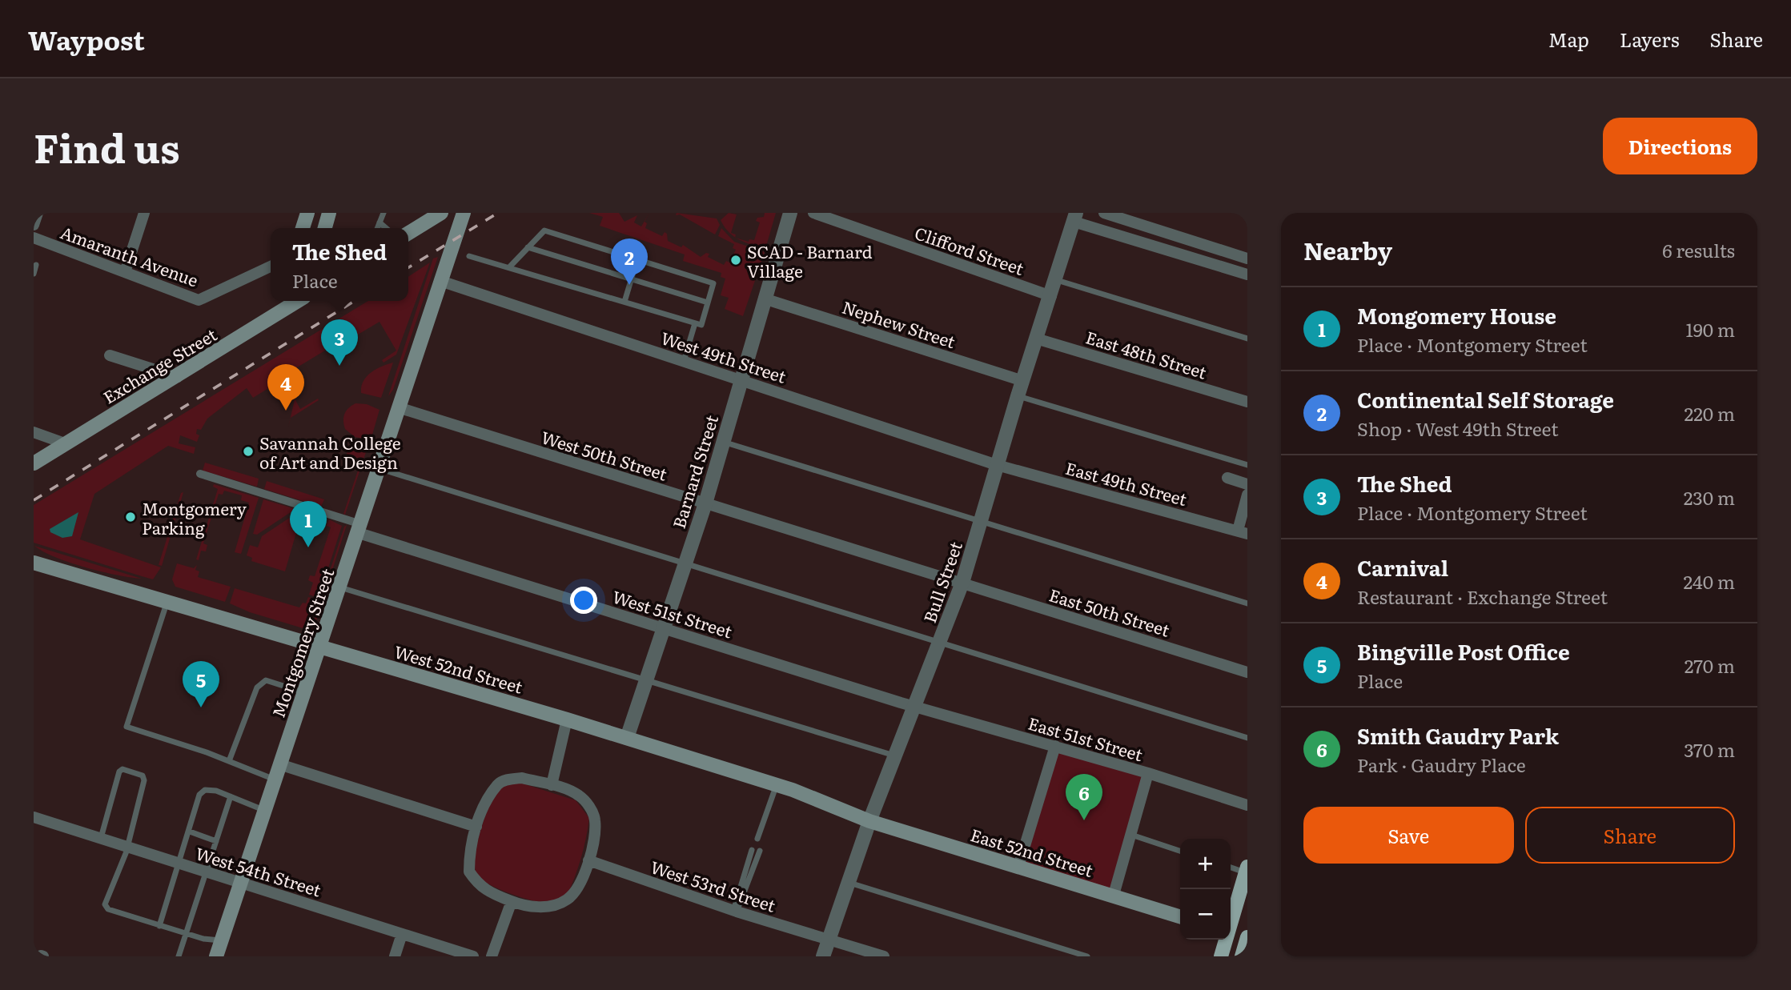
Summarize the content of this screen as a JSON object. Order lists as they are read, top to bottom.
{
  "streets": {
    "main road": [
      "Exchange Street",
      "Montgomery Street",
      "West 52nd Street",
      "East 52nd Street"
    ],
    "street": [
      "Clifford Street",
      "Amaranth Avenue",
      "Nephew Street",
      "East 48th Street",
      "West 49th Street",
      "West 50th Street",
      "Barnard Street",
      "East 49th Street",
      "Bull Street",
      "East 50th Street",
      "West 51st Street",
      "East 51st Street",
      "West 54th Street",
      "West 53rd Street"
    ]
  },
  "crossings": [
    ["Clifford Street", "Bull Street"],
    ["Nephew Street", "Barnard Street"],
    ["Nephew Street", "Bull Street"],
    ["East 48th Street", "Bull Street"],
    ["West 49th Street", "Barnard Street"],
    ["West 49th Street", "East 49th Street"],
    ["West 49th Street", "Bull Street"],
    ["West 49th Street", "Montgomery Street"],
    ["West 50th Street", "Barnard Street"],
    ["West 50th Street", "Bull Street"],
    ["West 50th Street", "East 50th Street"],
    ["West 50th Street", "Montgomery Street"],
    ["Barnard Street", "West 51st Street"],
    ["Barnard Street", "West 52nd Street"],
    ["East 49th Street", "Bull Street"],
    ["Bull Street", "East 50th Street"],
    ["Bull Street", "West 51st Street"],
    ["Bull Street", "West 52nd Street"],
    ["Bull Street", "East 51st Street"],
    ["Bull Street", "East 52nd Street"],
    ["Bull Street", "West 53rd Street"],
    ["West 51st Street", "Montgomery Street"],
    ["West 51st Street", "East 51st Street"],
    ["Montgomery Street", "West 52nd Street"],
    ["Montgomery Street", "West 54th Street"],
    ["West 52nd Street", "East 52nd Street"]
  ],
  "places": ["SCAD - Barnard Village", "Savannah College of Art and Design", "Montgomery Parking"],
  "page": {
    "header": "Waypost",
    "nav": ["Map", "Layers", "Share"],
    "title": "Find us",
    "buttons": [
      "Directions",
      ["Save", "Share"]
    ],
    "heading": ["Nearby", "6 results"],
    "popup": ["The Shed", "Place"],
    "pins": [
      "2",
      "3",
      "4",
      "1",
      "5",
      "6"
    ],
    "list": [
      {
        "mark": "1",
        "name": "Mongomery House",
        "note": "Place · Montgomery Street",
        "value": "190 m"
      },
      {
        "mark": "2",
        "name": "Continental Self Storage",
        "note": "Shop · West 49th Street",
        "value": "220 m"
      },
      {
        "mark": "3",
        "name": "The Shed",
        "note": "Place · Montgomery Street",
        "value": "230 m"
      },
      {
        "mark": "4",
        "name": "Carnival",
        "note": "Restaurant · Exchange Street",
        "value": "240 m"
      },
      {
        "mark": "5",
        "name": "Bingville Post Office",
        "note": "Place",
        "value": "270 m"
      },
      {
        "mark": "6",
        "name": "Smith Gaudry Park",
        "note": "Park · Gaudry Place",
        "value": "370 m"
      }
    ],
    "map_buttons": ["+", "−"]
  }
}
